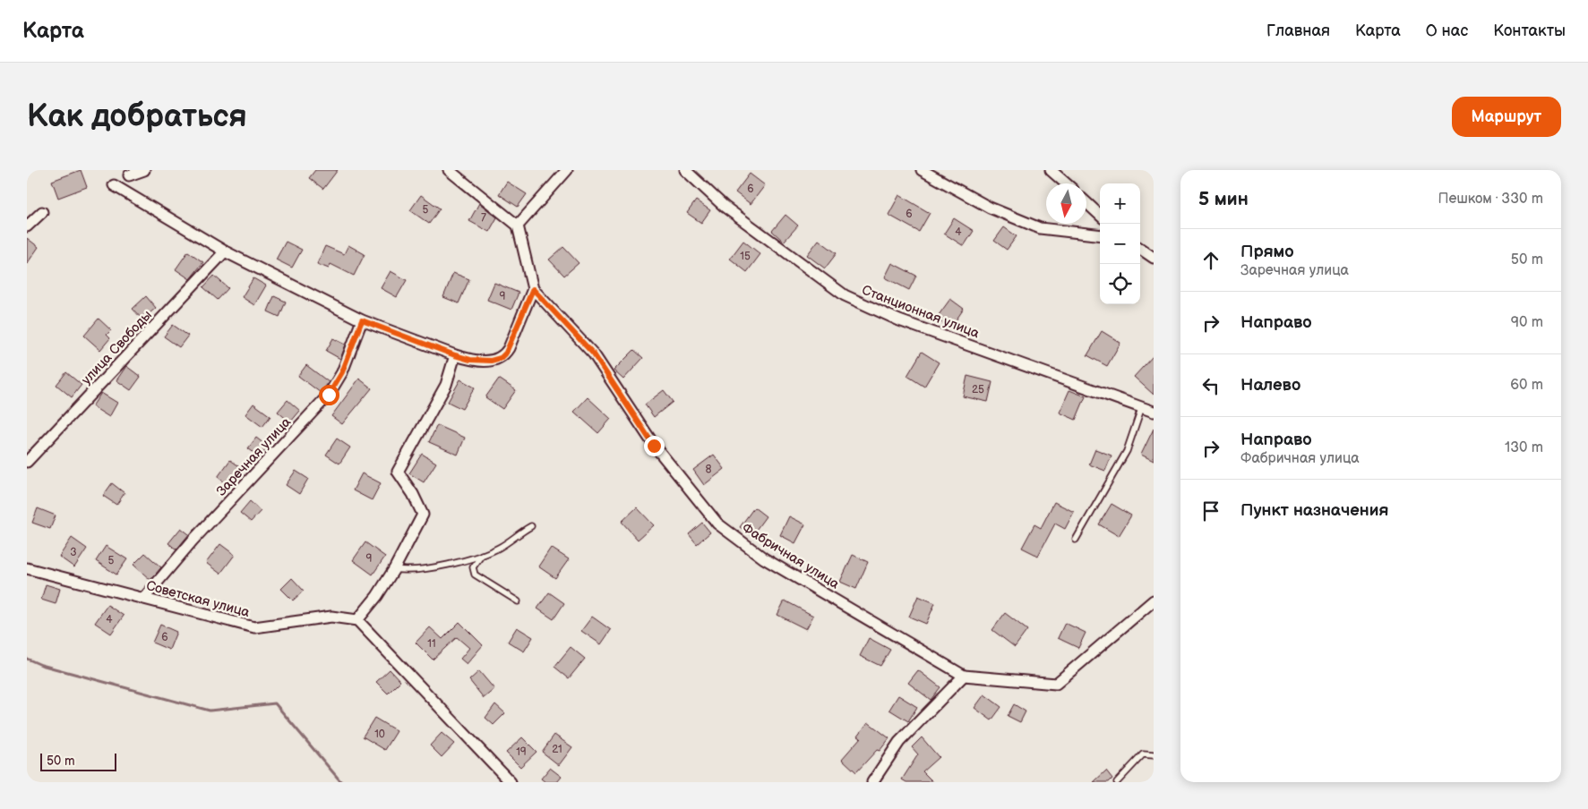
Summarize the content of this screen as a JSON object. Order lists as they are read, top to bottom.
{
  "streets": {
    "street": [
      "Станционная улица",
      "улица Свободы",
      "Заречная улица",
      "Фабричная улица",
      "Советская улица"
    ]
  },
  "crossings": [
    ["Заречная улица", "Советская улица"]
  ],
  "house_numbers": [
    "6",
    "5",
    "6",
    "7",
    "4",
    "15",
    "9",
    "25",
    "8",
    "3",
    "9",
    "5",
    "4",
    "6",
    "11",
    "10",
    "21",
    "19"
  ],
  "scale_bar": "50 m",
  "north": "bottom",
  "page": {
    "header": "Карта",
    "nav": [
      "Главная",
      "Карта",
      "О нас",
      "Контакты"
    ],
    "buttons": "Маршрут",
    "title": "Как добраться",
    "heading": ["5 мин", "Пешком · 330 m"],
    "map_buttons": ["+", "−"],
    "list": [
      ["Прямо", "Заречная улица", "50 m"],
      ["Направо", "90 m"],
      ["Налево", "60 m"],
      ["Направо", "Фабричная улица", "130 m"],
      "Пункт назначения"
    ],
    "scale": "50 m"
  }
}
